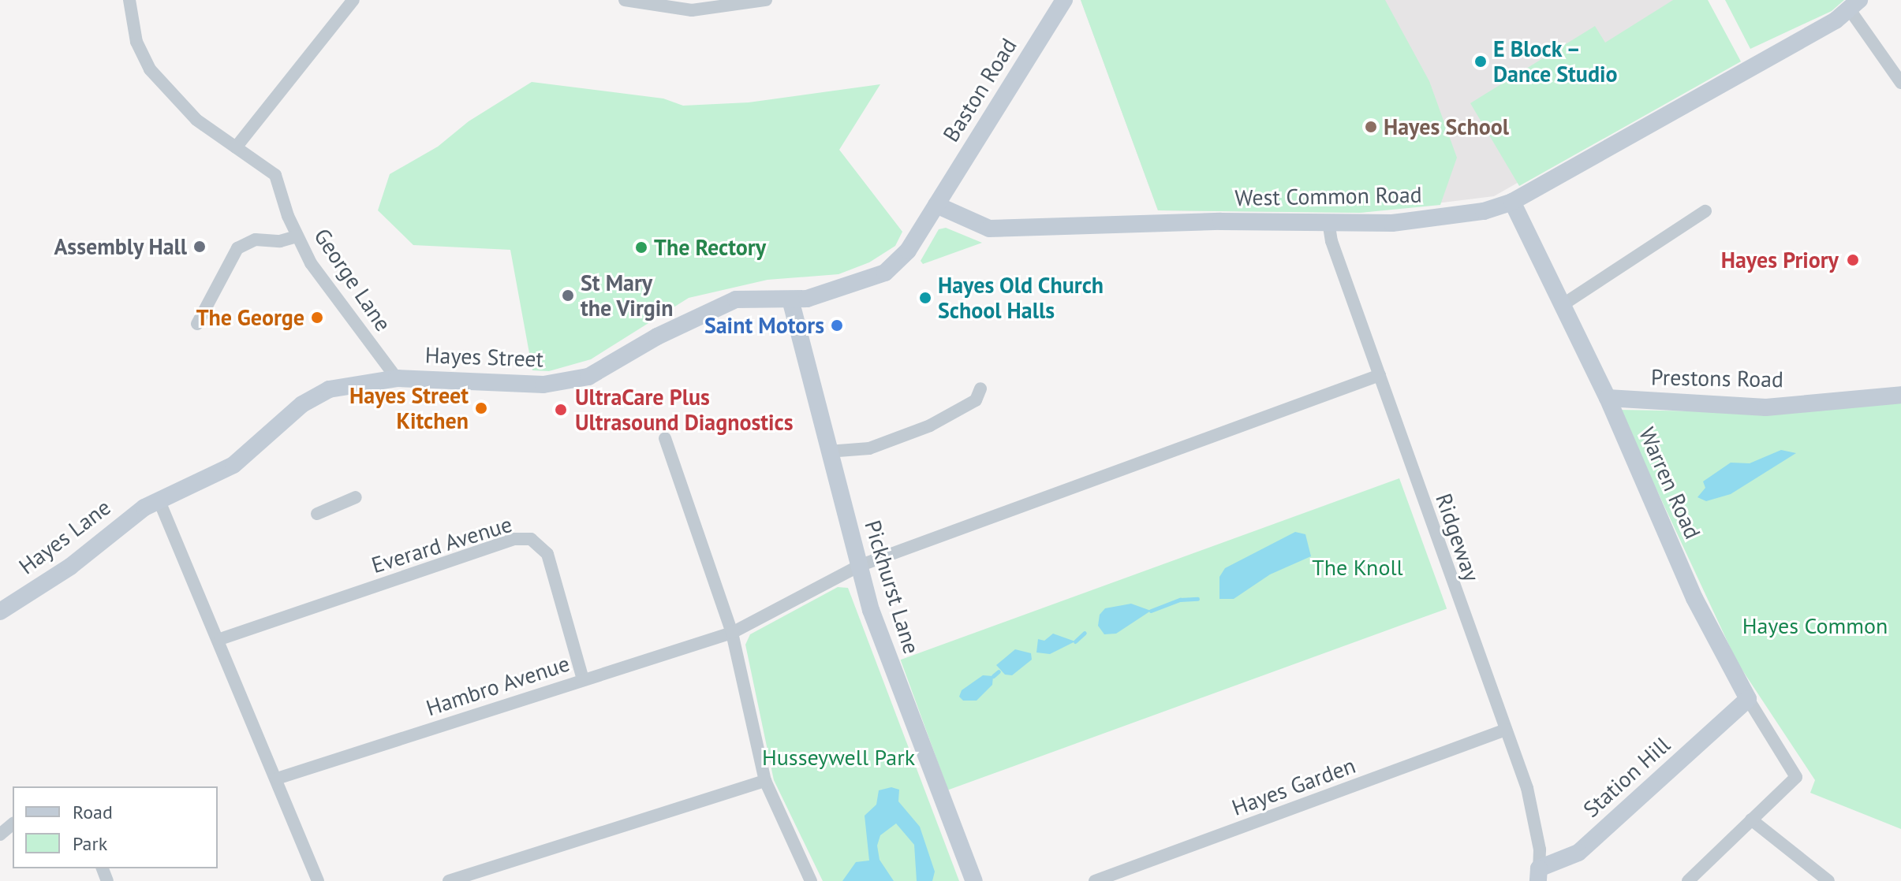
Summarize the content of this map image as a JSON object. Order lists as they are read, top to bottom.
{
  "streets": {
    "street": [
      "Baston Road",
      "West Common Road",
      "George Lane",
      "Hayes Street",
      "Prestons Road",
      "Warren Road",
      "Hayes Lane",
      "Ridgeway",
      "Everard Avenue",
      "Pickhurst Lane",
      "Hambro Avenue",
      "Station Hill",
      "Hayes Garden"
    ]
  },
  "crossings": [
    ["Baston Road", "West Common Road"],
    ["Baston Road", "Hayes Street"],
    ["West Common Road", "Hayes Street"],
    ["West Common Road", "Warren Road"],
    ["West Common Road", "Ridgeway"],
    ["George Lane", "Hayes Street"],
    ["Hayes Street", "Hayes Lane"],
    ["Hayes Street", "Pickhurst Lane"],
    ["Prestons Road", "Warren Road"],
    ["Warren Road", "Station Hill"],
    ["Ridgeway", "Station Hill"],
    ["Ridgeway", "Hayes Garden"],
    ["Everard Avenue", "Hambro Avenue"],
    ["Pickhurst Lane", "Hambro Avenue"]
  ],
  "parks": ["The Knoll", "Hayes Common", "Husseywell Park"],
  "places": [
    "E Block – Dance Studio",
    "Hayes School",
    "Assembly Hall",
    "The Rectory",
    "Hayes Priory",
    "St Mary the Virgin",
    "Hayes Old Church School Halls",
    "The George",
    "Saint Motors",
    "Hayes Street Kitchen",
    "UltraCare Plus Ultrasound Diagnostics"
  ],
  "legend": ["Road", "Park"]
}
